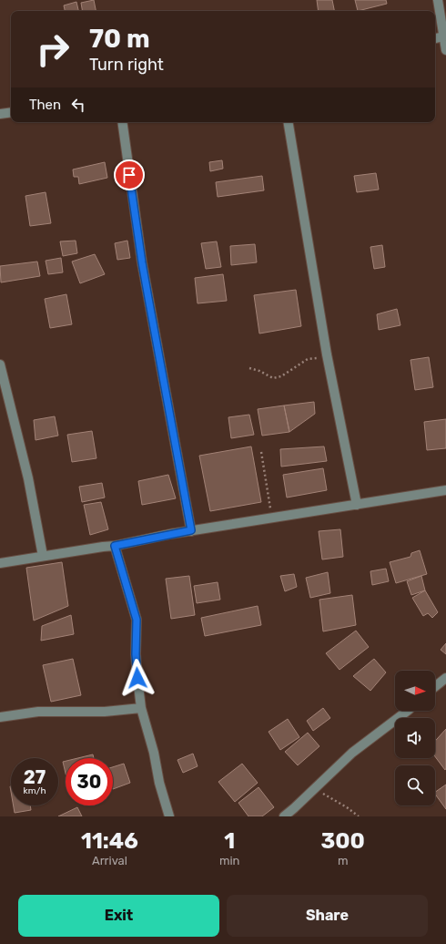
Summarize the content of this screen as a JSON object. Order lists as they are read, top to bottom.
{
  "north": "right",
  "page": {
    "turn": ["70 m", "Turn right"],
    "then": "Then",
    "speed": "27 km/h",
    "limit": "30",
    "eta": [
      "11:46",
      "Arrival",
      "1",
      "min",
      "300",
      "m"
    ],
    "buttons": ["Exit", "Share"]
  }
}
